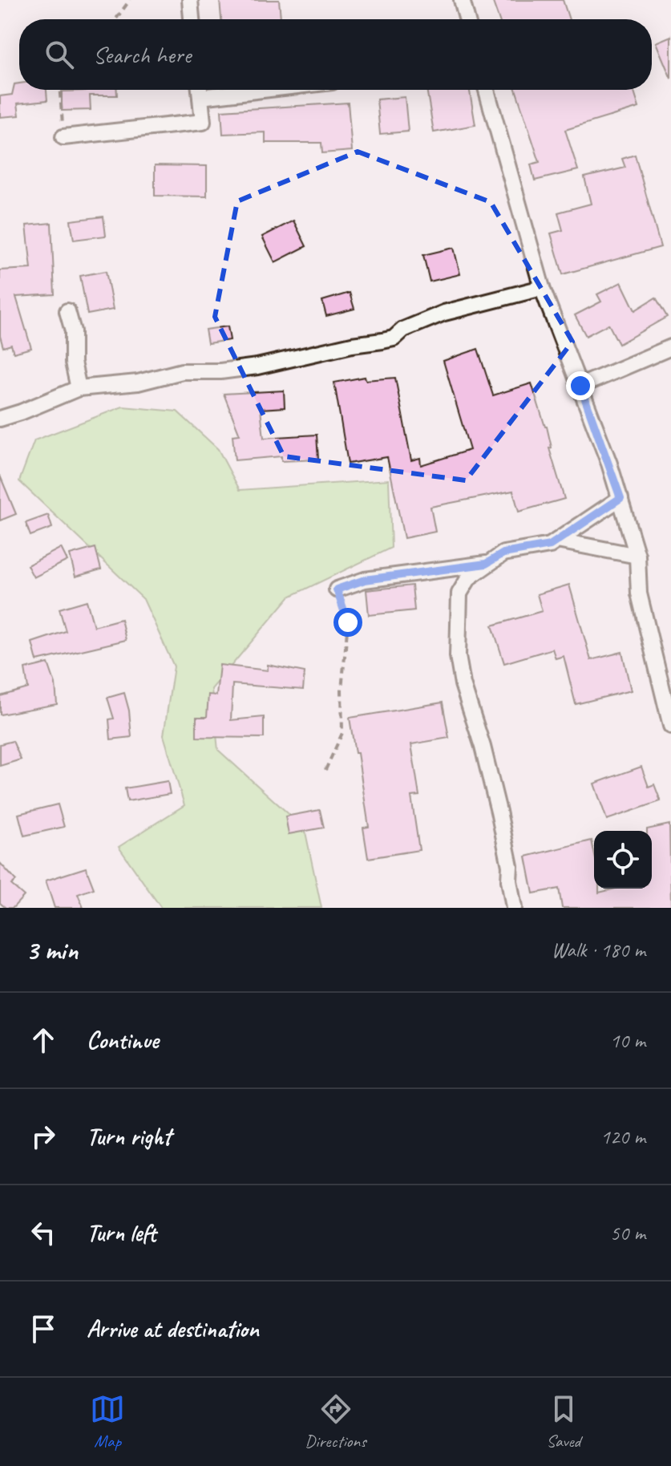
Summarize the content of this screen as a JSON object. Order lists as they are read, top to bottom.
{
  "page": {
    "search": "Search here",
    "heading": ["3 min", "Walk · 180 m"],
    "list": [
      ["Continue", "10 m"],
      ["Turn right", "120 m"],
      ["Turn left", "50 m"],
      "Arrive at destination"
    ],
    "nav": ["Map", "Directions", "Saved"]
  }
}
